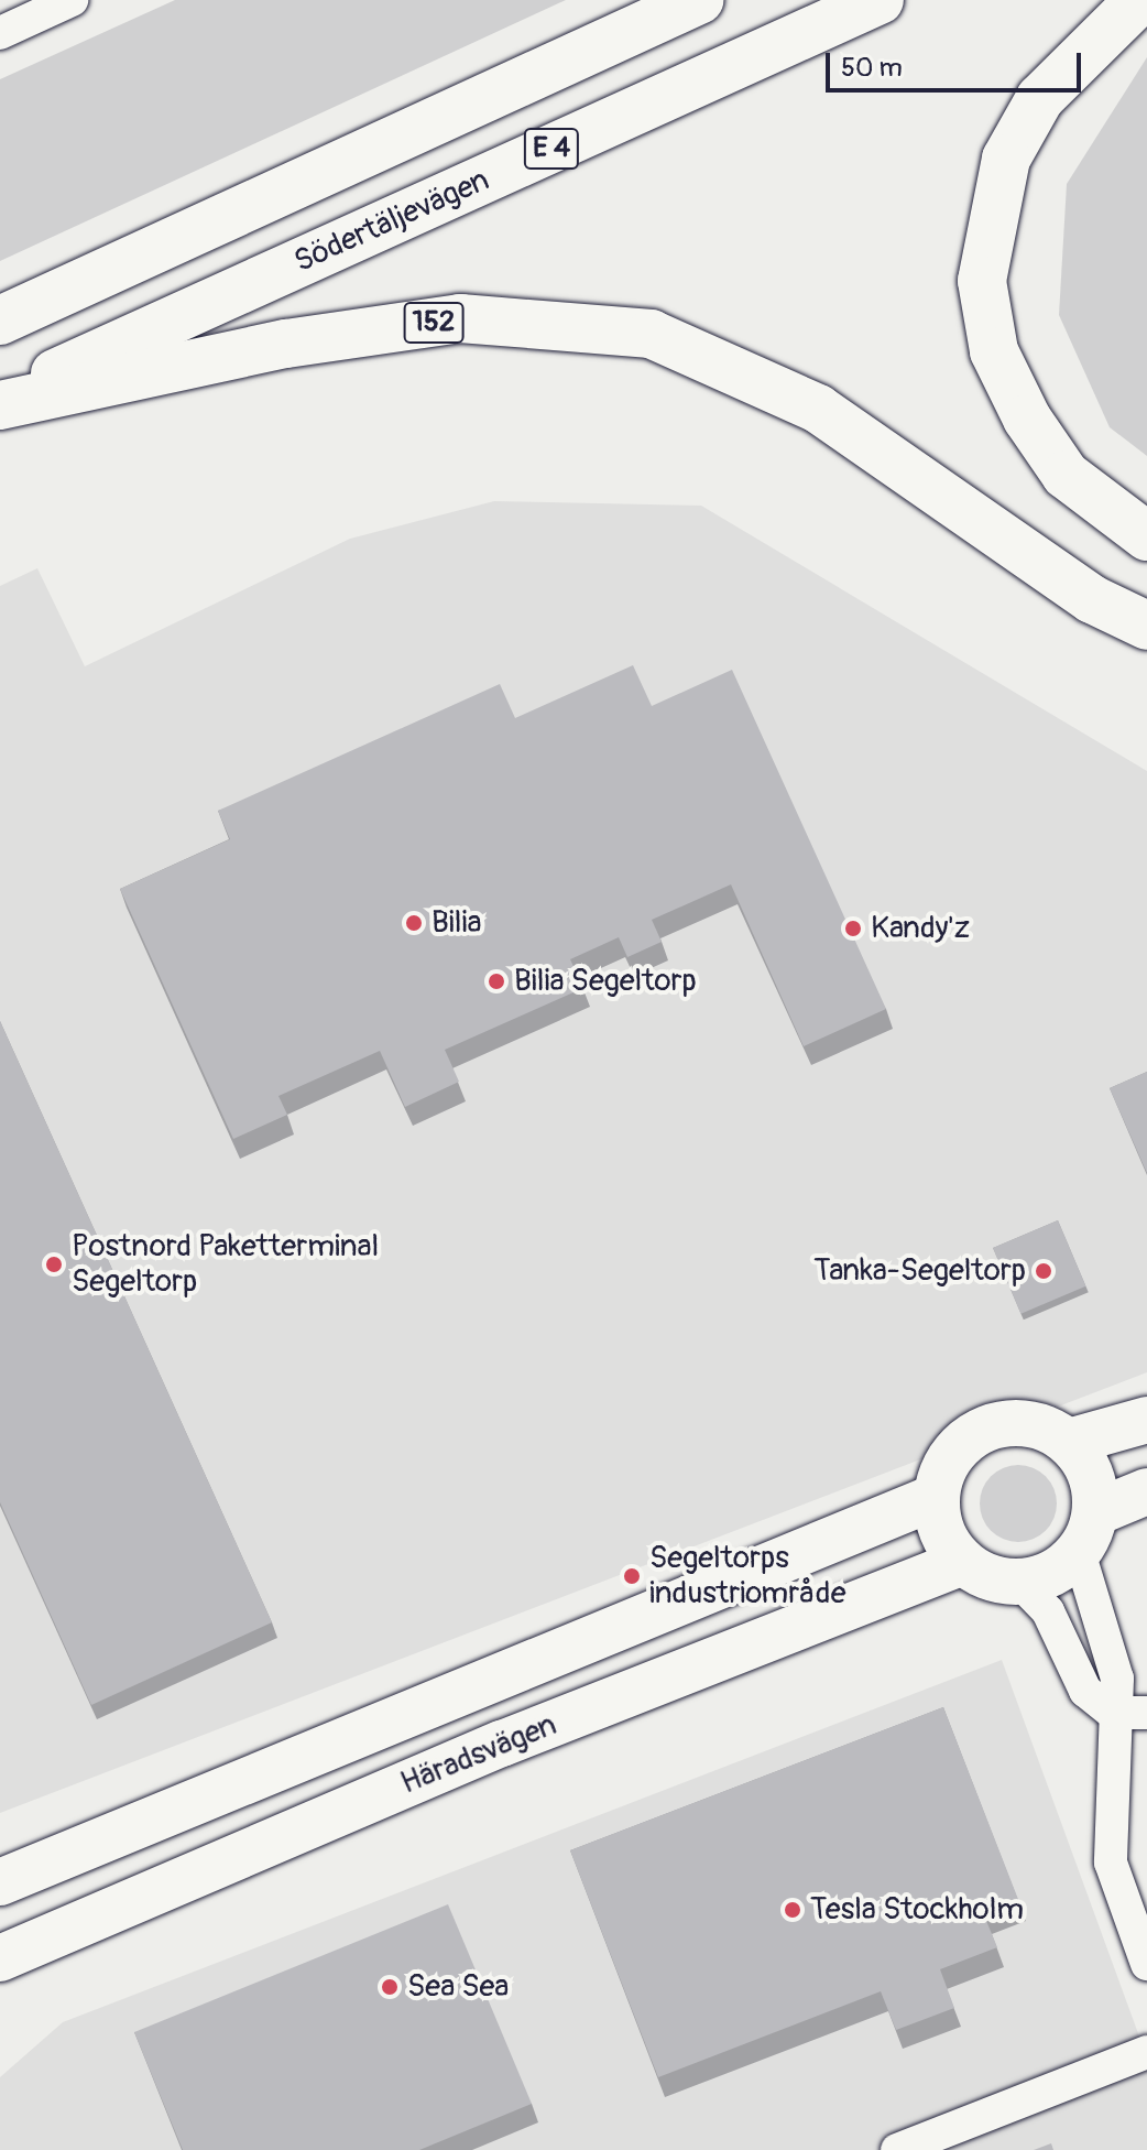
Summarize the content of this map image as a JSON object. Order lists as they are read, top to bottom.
{
  "streets": {
    "highway": ["E 4", "Södertäljevägen", "152"],
    "main road": ["Häradsvägen"]
  },
  "places": [
    "Bilia",
    "Kandy'z",
    "Bilia Segeltorp",
    "Postnord Paketterminal Segeltorp",
    "Tanka-Segeltorp",
    "Segeltorps industriområde",
    "Tesla Stockholm",
    "Sea Sea"
  ],
  "scale_bar": "50 m"
}
